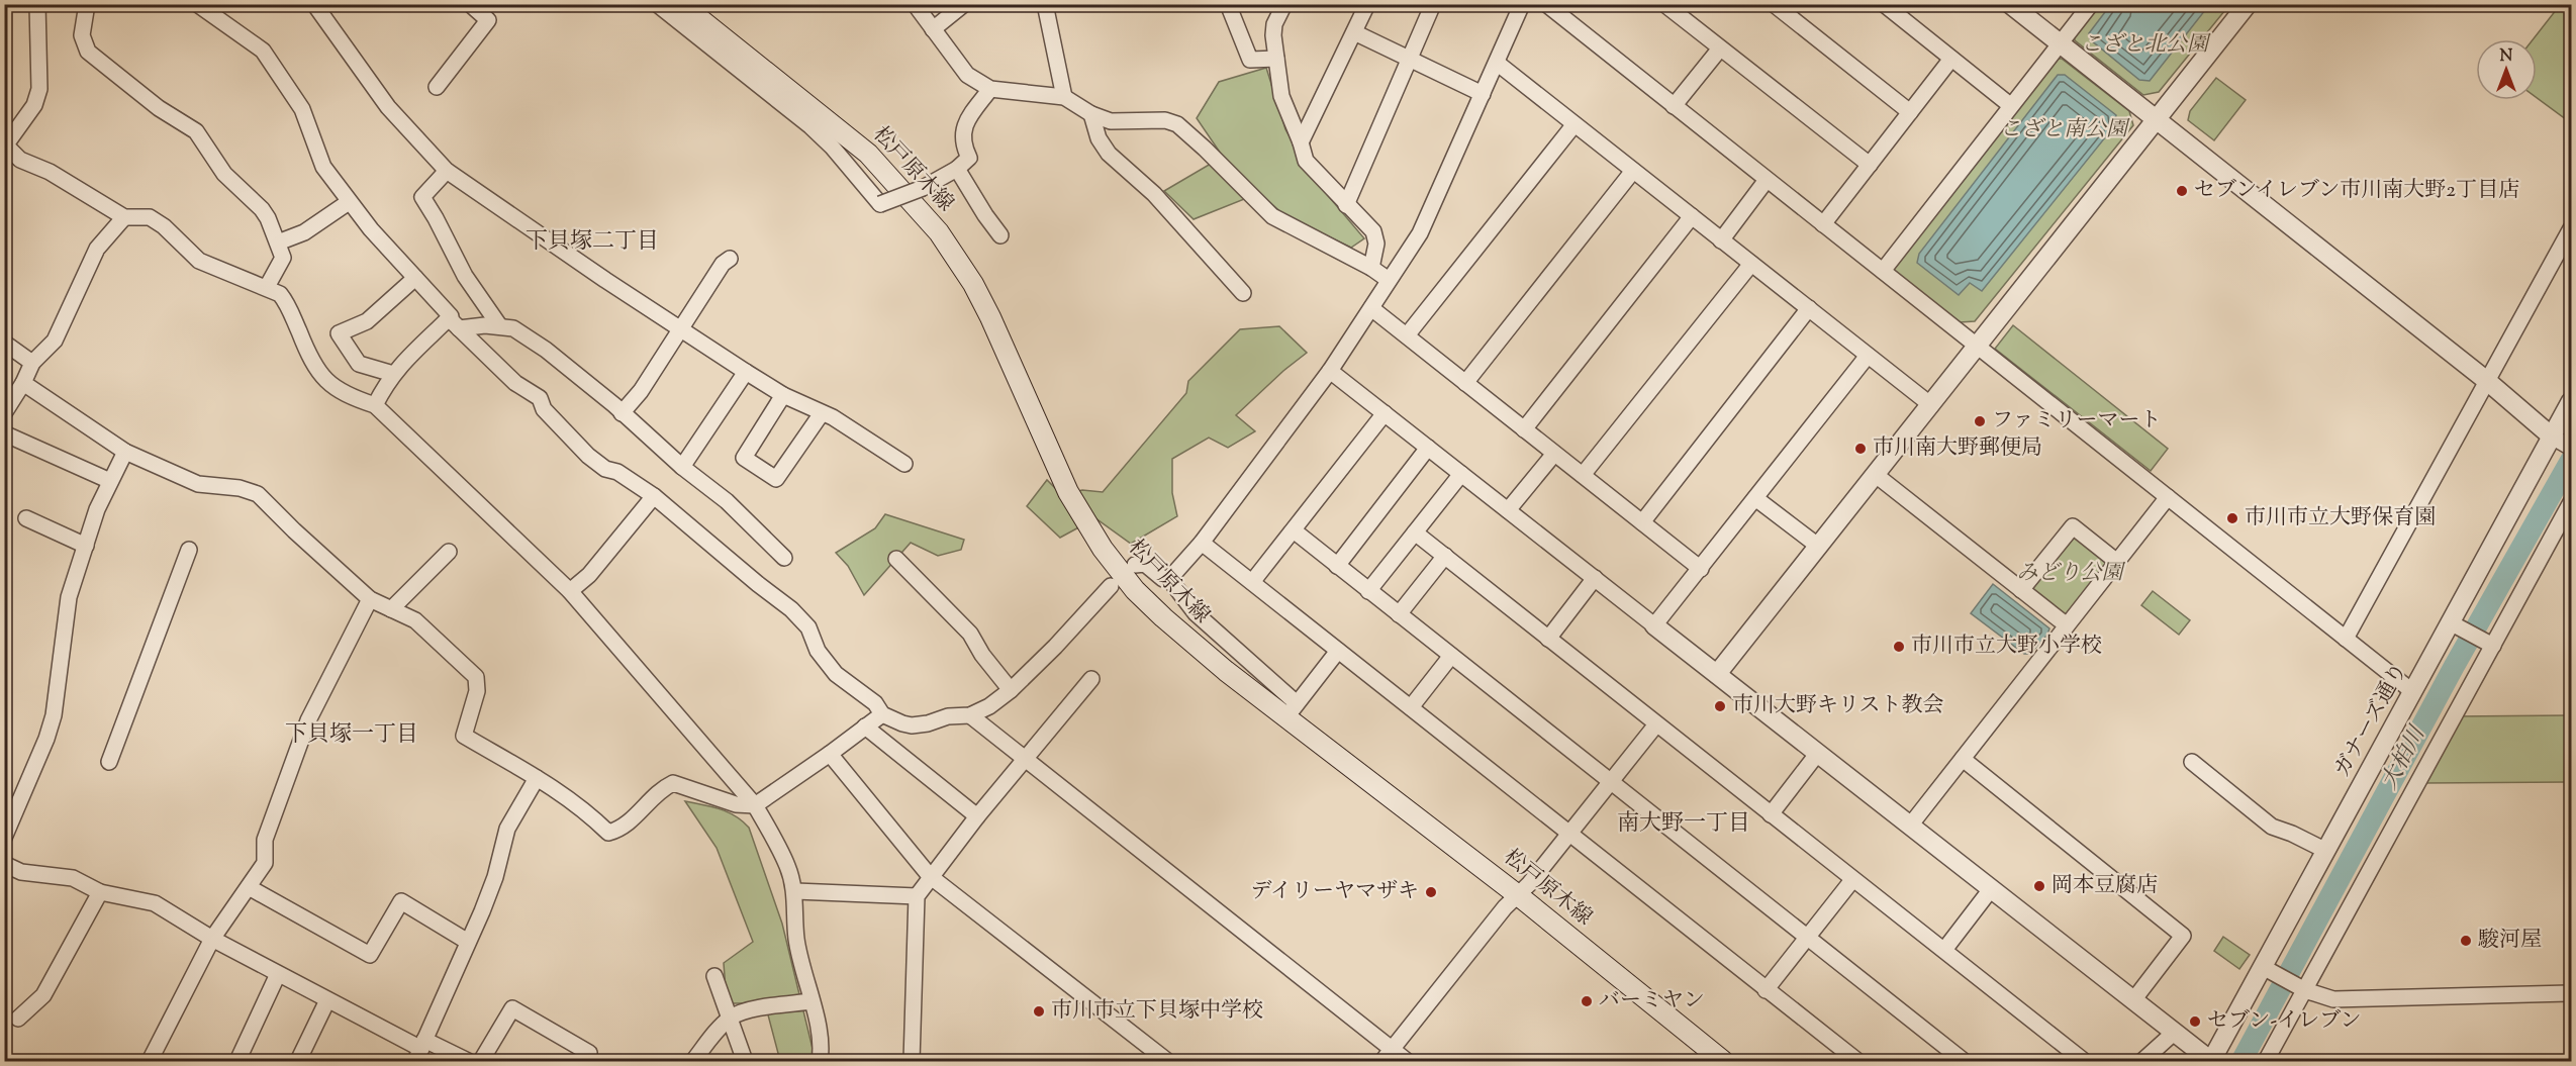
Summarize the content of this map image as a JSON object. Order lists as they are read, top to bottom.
{
  "streets": {
    "main road": ["松戸原木線"],
    "street": ["ガナーズ通り"]
  },
  "districts": ["下貝塚二丁目", "下貝塚一丁目", "南大野一丁目"],
  "water": ["大柏川"],
  "parks": ["こざと北公園", "こざと南公園", "みどり公園"],
  "places": [
    "セブンイレブン市川南大野2丁目店",
    "ファミリーマート",
    "市川南大野郵便局",
    "市川市立大野保育園",
    "市川市立大野小学校",
    "市川大野キリスト教会",
    "岡本豆腐店",
    "デイリーヤマザキ",
    "駿河屋",
    "バーミヤン",
    "市川市立下貝塚中学校",
    "セブン-イレブン"
  ],
  "north": "top"
}
